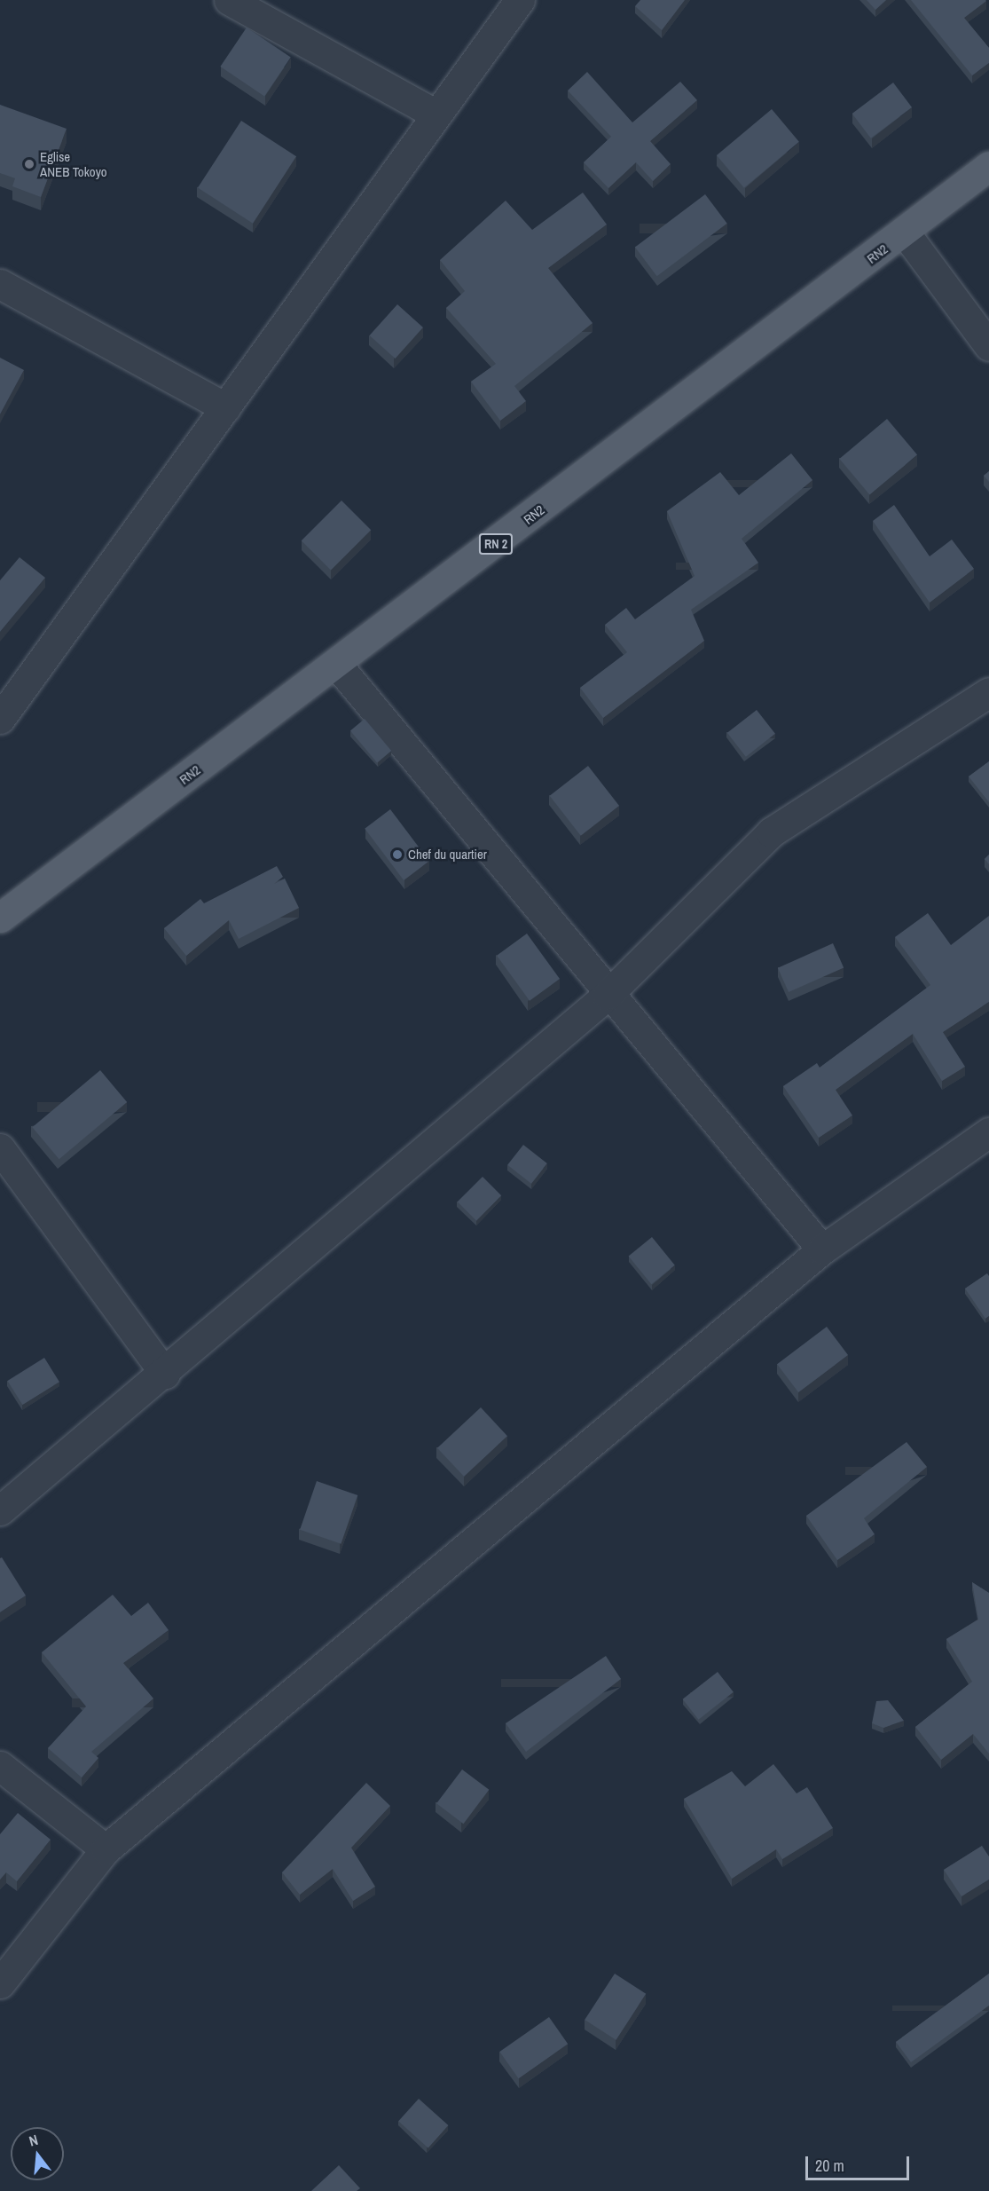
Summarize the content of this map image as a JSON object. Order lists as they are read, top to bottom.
{
  "streets": {
    "main road": ["RN2", "RN 2"]
  },
  "places": ["Eglise ANEB Tokoyo", "Chef du quartier"],
  "scale_bar": "20 m",
  "north": "top"
}
